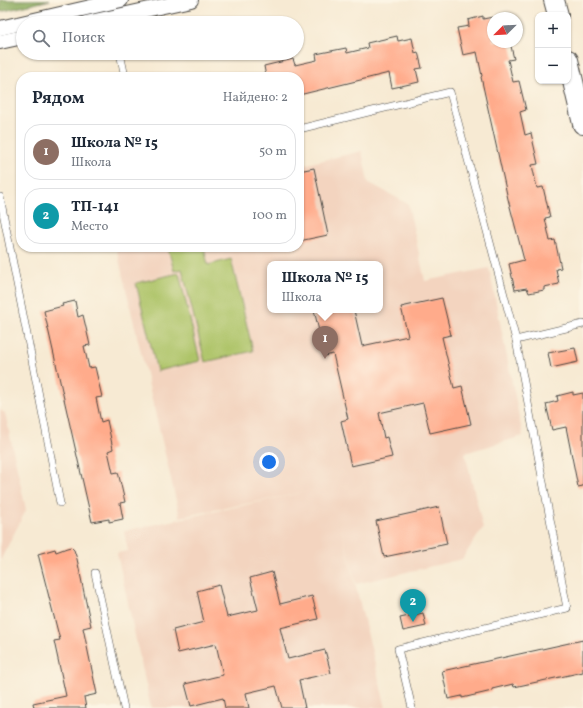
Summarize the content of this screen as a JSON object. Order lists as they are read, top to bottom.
{
  "north": "bottom left",
  "page": {
    "map_buttons": ["+", "−"],
    "search": "Поиск",
    "heading": ["Рядом", "Найдено: 2"],
    "list": [
      {
        "mark": "1",
        "name": "Школа № 15",
        "note": "Школа",
        "value": "50 m"
      },
      {
        "mark": "2",
        "name": "ТП-141",
        "note": "Место",
        "value": "100 m"
      }
    ],
    "popup": ["Школа № 15", "Школа"],
    "pins": ["1", "2"]
  }
}
